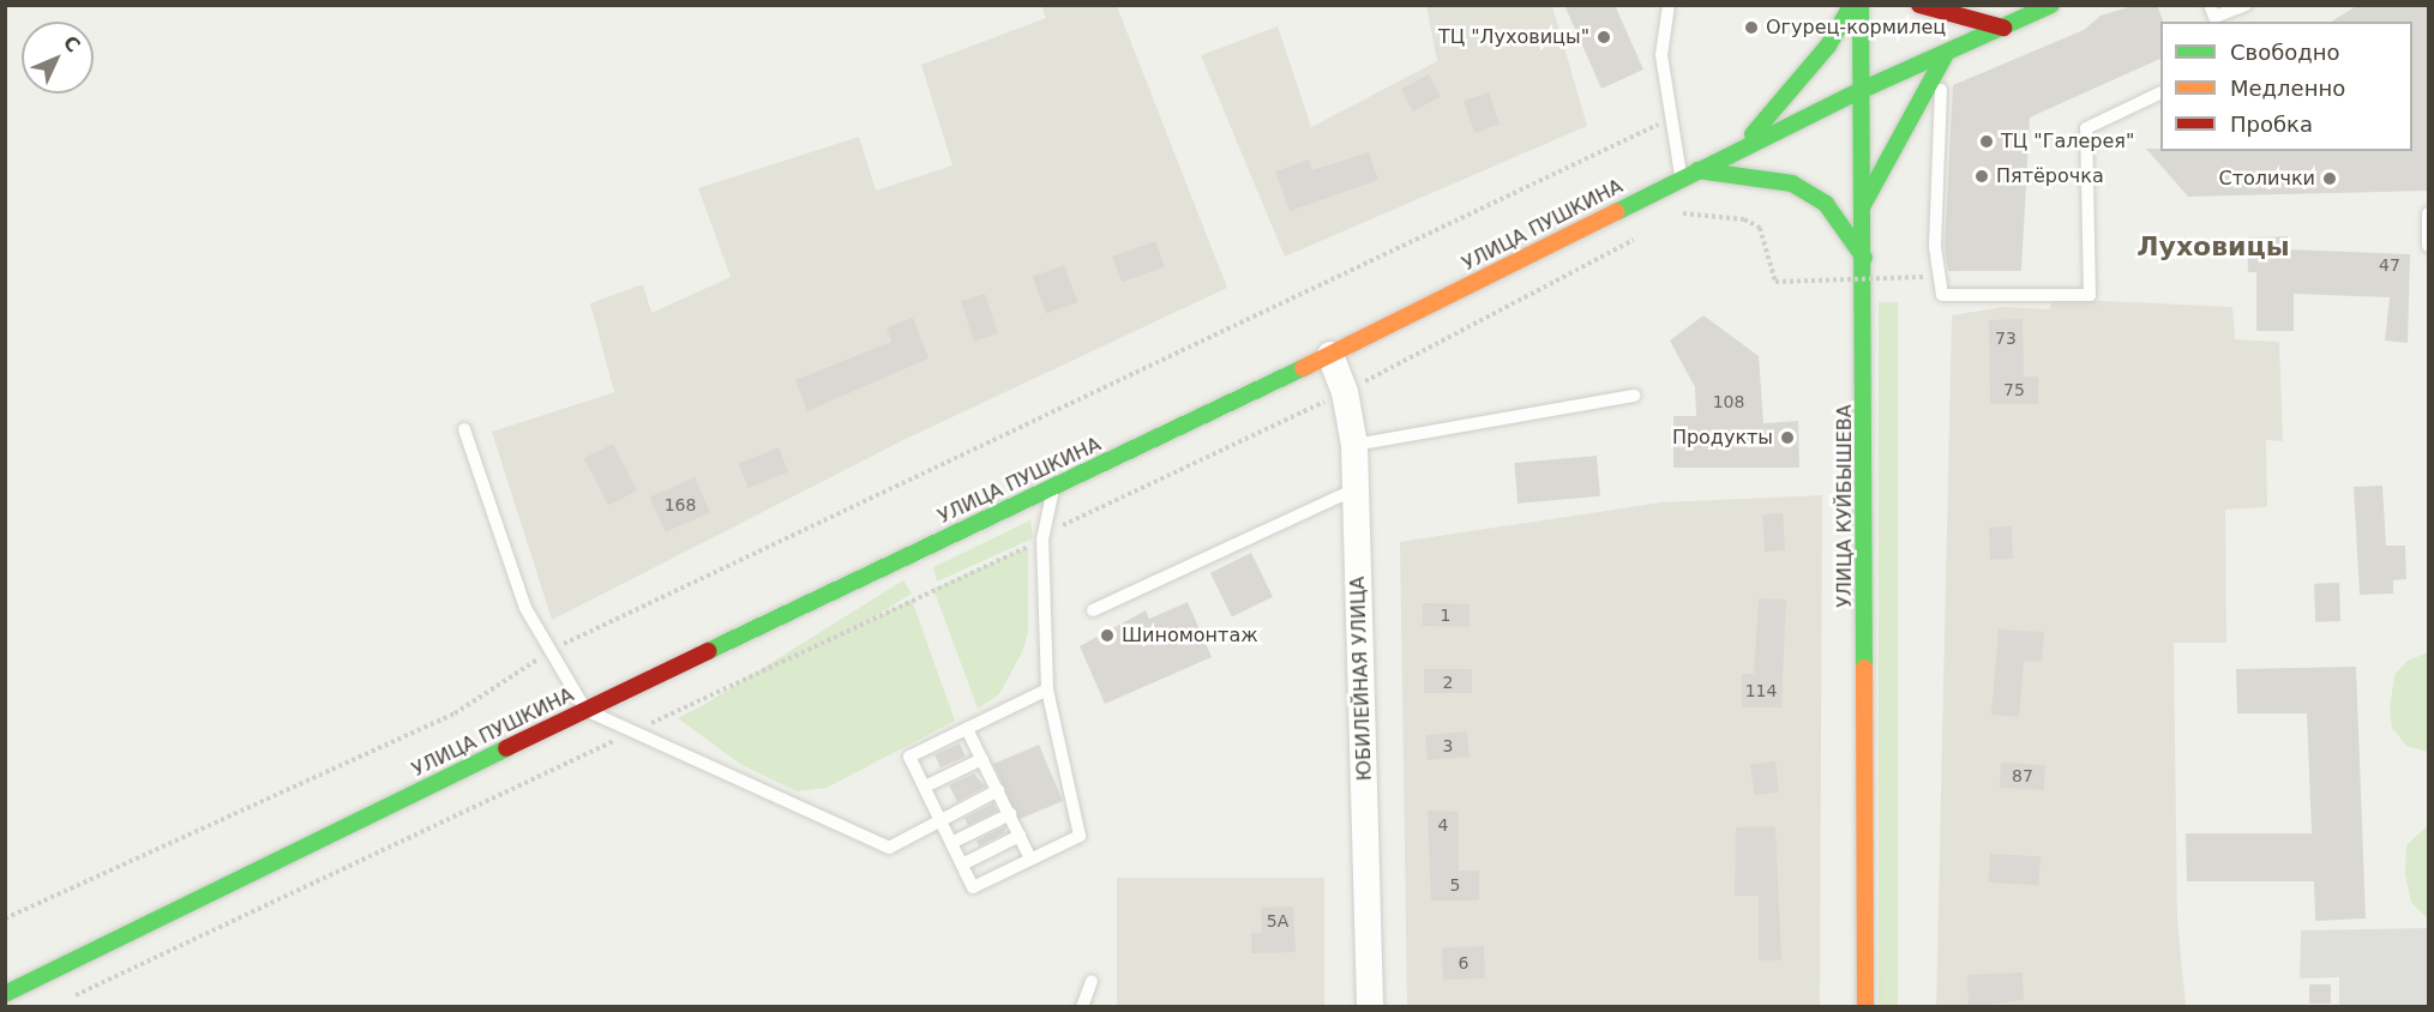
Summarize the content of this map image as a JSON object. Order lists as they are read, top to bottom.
{
  "streets": {
    "main road": ["УЛИЦА ПУШКИНА", "УЛИЦА КУЙБЫШЕВА"],
    "street": ["ЮБИЛЕЙНАЯ УЛИЦА"]
  },
  "crossings": [
    ["УЛИЦА ПУШКИНА", "УЛИЦА КУЙБЫШЕВА"],
    ["УЛИЦА ПУШКИНА", "ЮБИЛЕЙНАЯ УЛИЦА"]
  ],
  "districts": ["Луховицы"],
  "places": [
    "Огурец-кормилец",
    "ТЦ \"Луховицы\"",
    "ТЦ \"Галерея\"",
    "Пятёрочка",
    "Столички",
    "Продукты",
    "Шиномонтаж"
  ],
  "house_numbers": [
    "47",
    "73",
    "75",
    "108",
    "168",
    "1",
    "2",
    "114",
    "3",
    "87",
    "4",
    "5",
    "5А",
    "6"
  ],
  "legend": ["Свободно", "Медленно", "Пробка"],
  "north": "top right"
}
